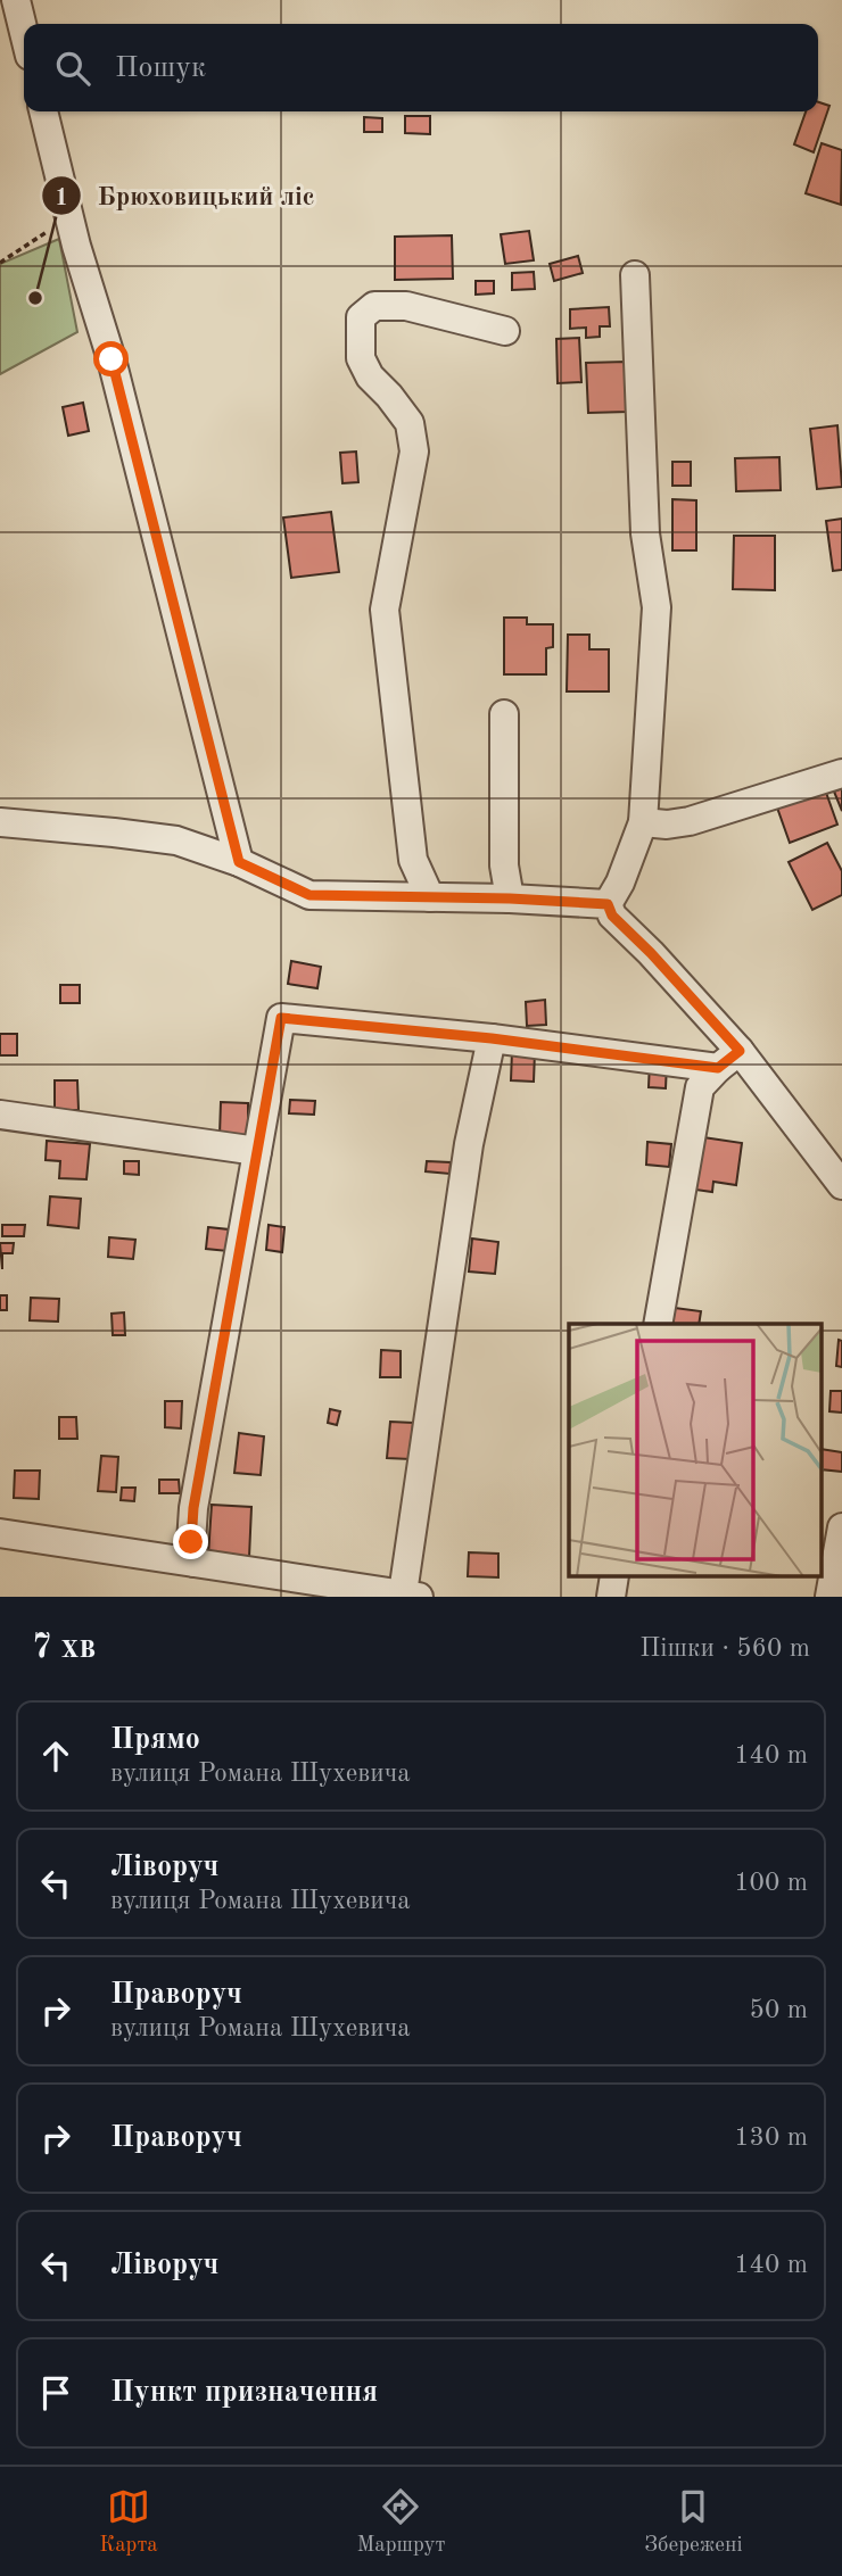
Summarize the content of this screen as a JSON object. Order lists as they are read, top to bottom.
{
  "places": ["Брюховицький ліс"],
  "page": {
    "search": "Пошук",
    "heading": ["7 хв", "Пішки · 560 m"],
    "list": [
      ["Прямо", "вулиця Романа Шухевича", "140 m"],
      ["Ліворуч", "вулиця Романа Шухевича", "100 m"],
      ["Праворуч", "вулиця Романа Шухевича", "50 m"],
      ["Праворуч", "130 m"],
      ["Ліворуч", "140 m"],
      "Пункт призначення"
    ],
    "nav": ["Карта", "Маршрут", "Збережені"]
  }
}
